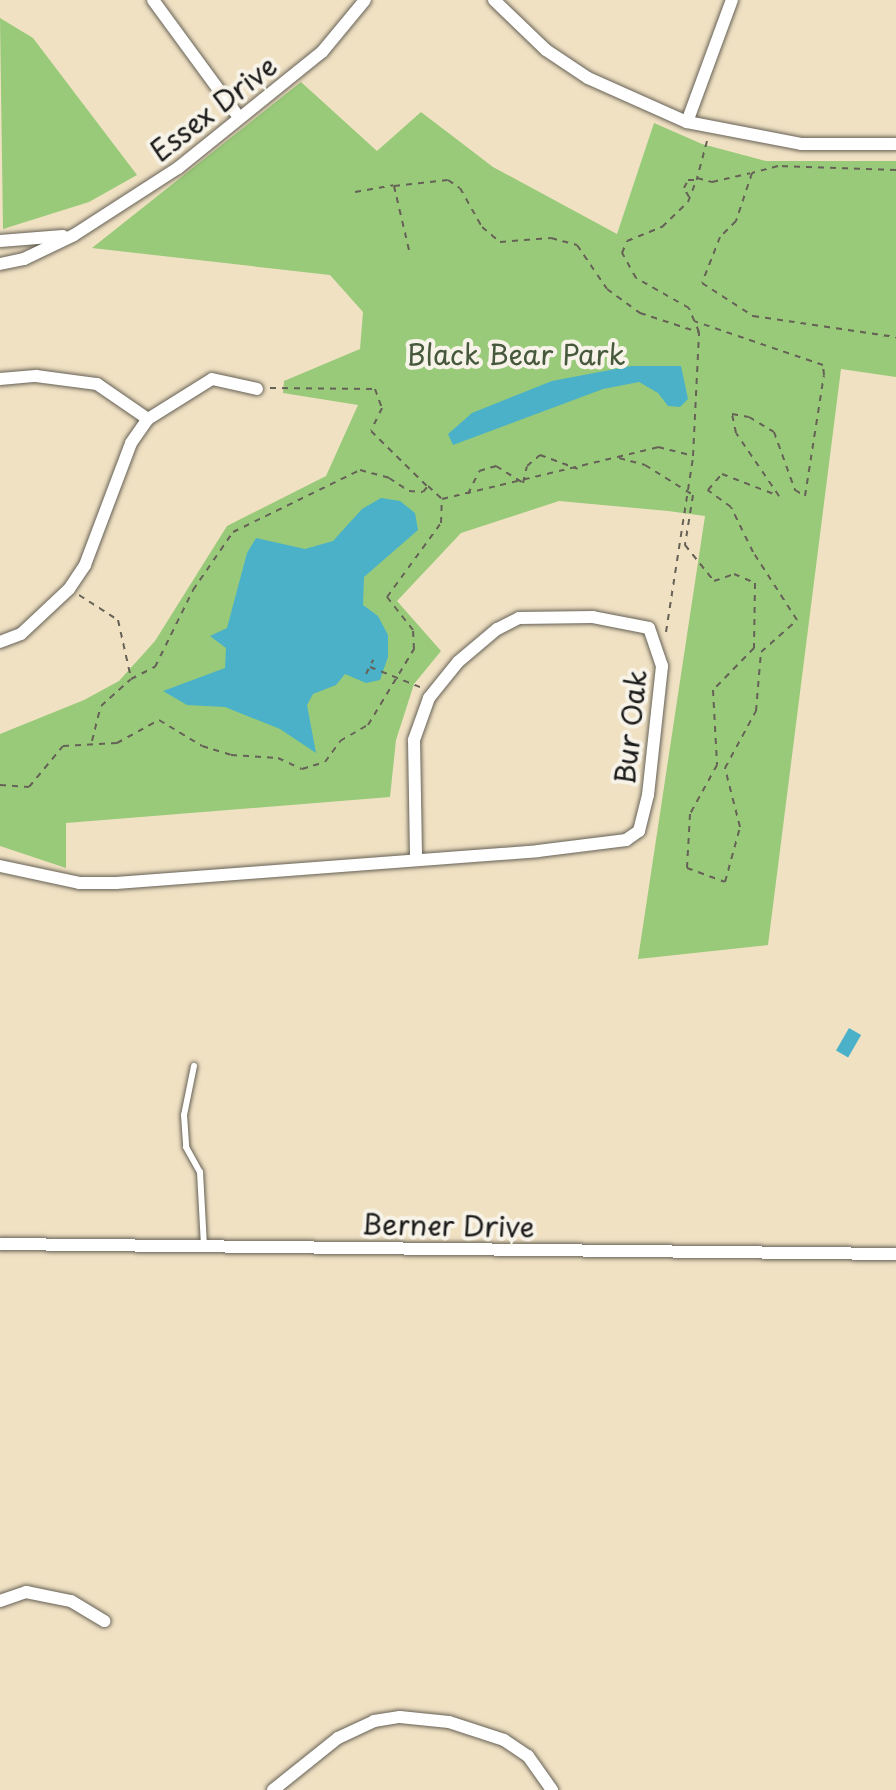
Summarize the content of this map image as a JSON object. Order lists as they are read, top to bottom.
{
  "streets": {
    "street": ["Essex Drive", "Bur Oak", "Berner Drive"]
  },
  "parks": ["Black Bear Park"]
}
